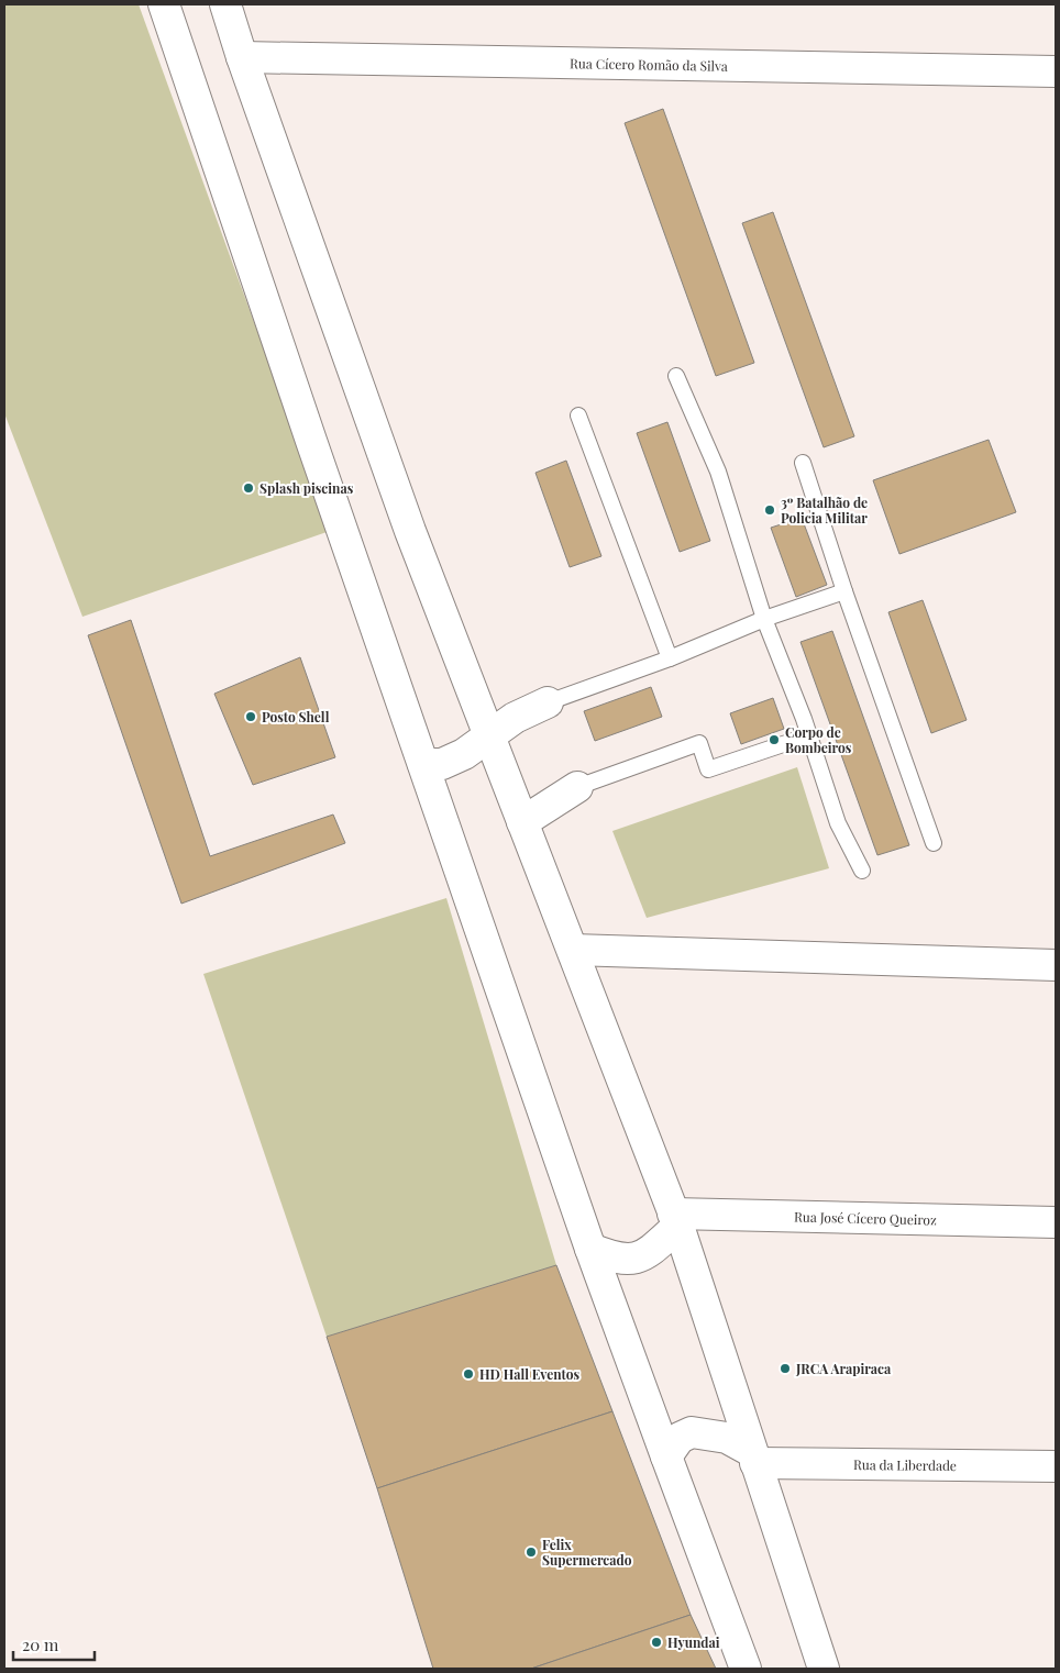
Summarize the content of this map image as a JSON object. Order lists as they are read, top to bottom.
{
  "streets": {
    "main road": ["Rua Cícero Romão da Silva", "Rua José Cícero Queiroz", "Rua da Liberdade"]
  },
  "places": [
    "Splash piscinas",
    "3º Batalhão de Policia Militar",
    "Posto Shell",
    "Corpo de Bombeiros",
    "JRCA Arapiraca",
    "HD Hall Eventos",
    "Felix Supermercado",
    "Hyundai"
  ],
  "scale_bar": "20 m"
}
